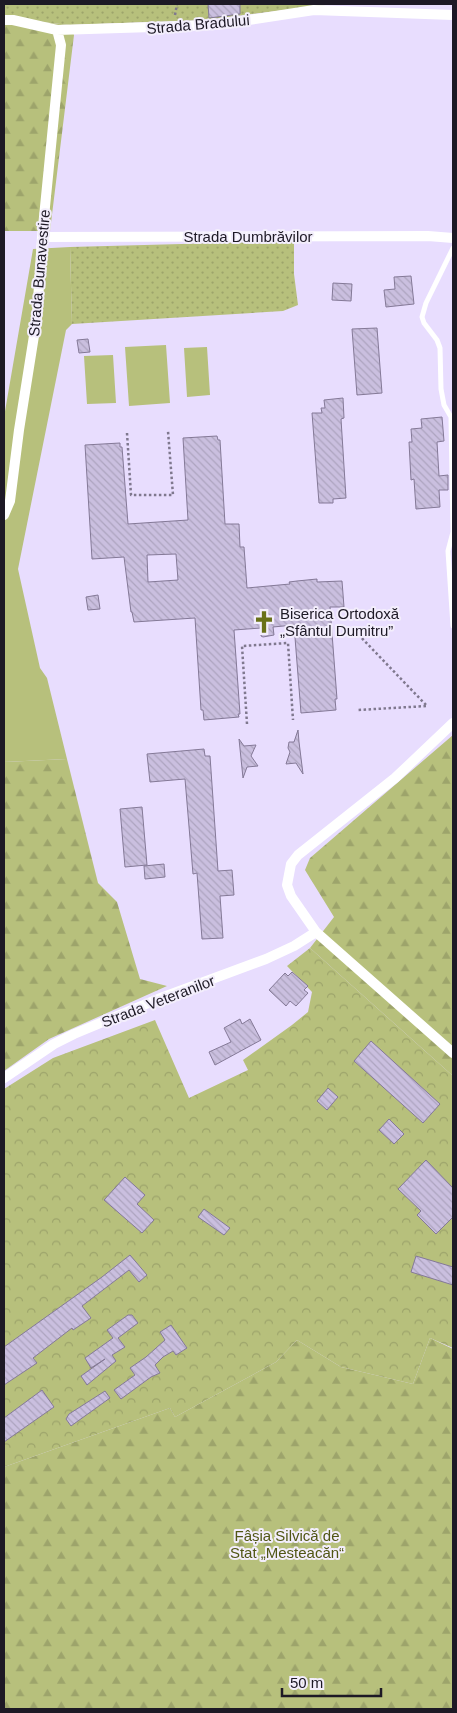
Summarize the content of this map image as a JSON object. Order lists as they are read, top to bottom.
{
  "streets": {
    "street": [
      "Strada Bradului",
      "Strada Dumbrăvilor",
      "Strada Bunavestire",
      "Strada Veteranilor"
    ]
  },
  "crossings": [
    ["Strada Bradului", "Strada Bunavestire"],
    ["Strada Dumbrăvilor", "Strada Bunavestire"]
  ],
  "parks": ["Fâșia Silvică de Stat „Mesteacăn“"],
  "places": {
    "church": ["Biserica Ortodoxă „Sfântul Dumitru”"]
  },
  "scale_bar": "50 m"
}
